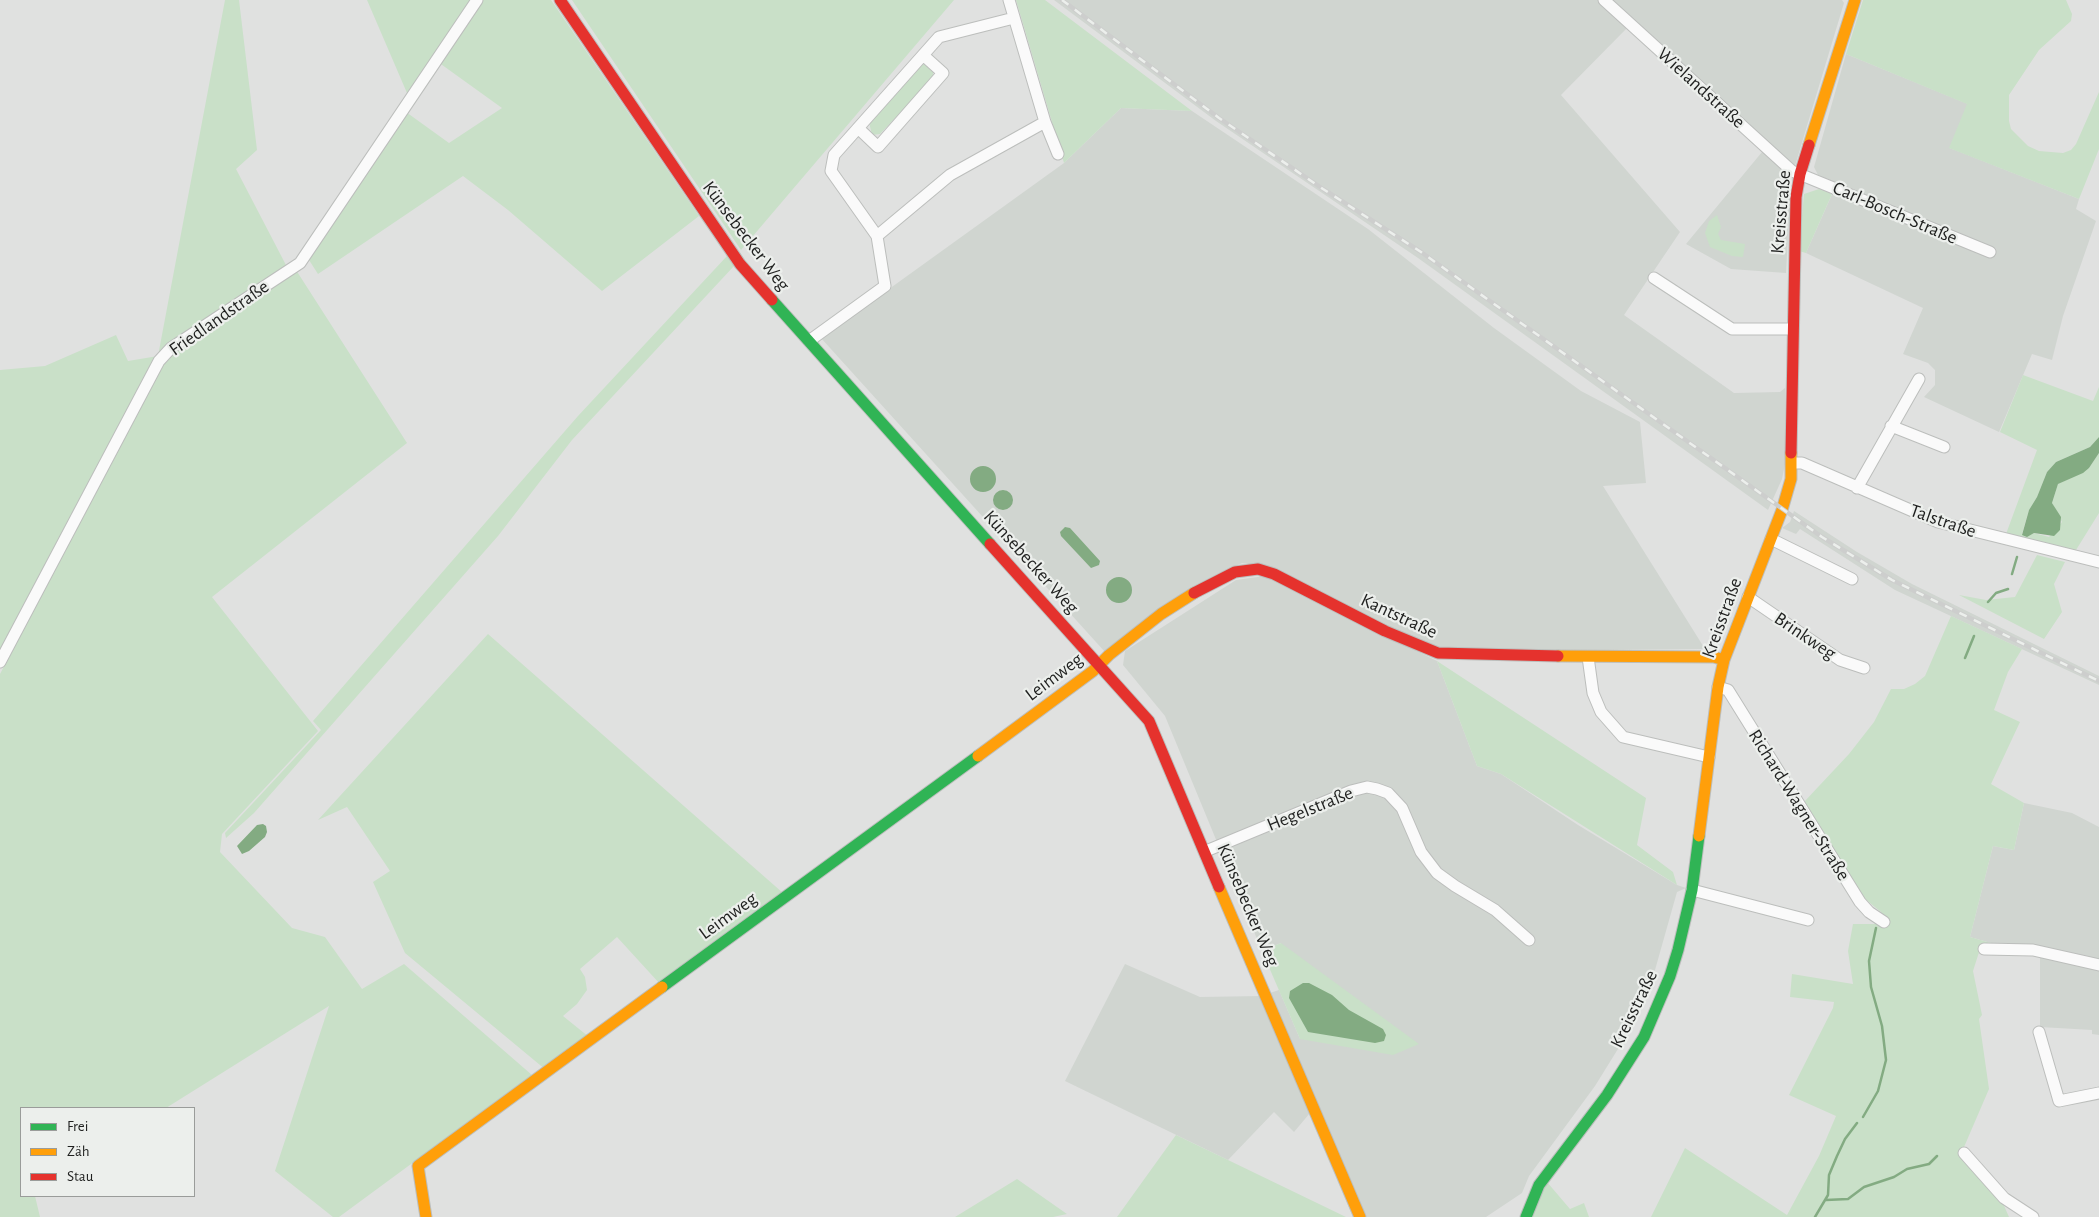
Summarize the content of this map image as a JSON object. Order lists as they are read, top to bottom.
{
  "streets": {
    "street": [
      "Wielandstraße",
      "Kreisstraße",
      "Carl-Bosch-Straße",
      "Künsebecker Weg",
      "Friedlandstraße",
      "Talstraße",
      "Kantstraße",
      "Brinkweg",
      "Leimweg",
      "Richard-Wagner-Straße",
      "Hegelstraße"
    ]
  },
  "crossings": [
    ["Wielandstraße", "Kreisstraße"],
    ["Wielandstraße", "Carl-Bosch-Straße"],
    ["Kreisstraße", "Carl-Bosch-Straße"],
    ["Kreisstraße", "Talstraße"],
    ["Kreisstraße", "Kantstraße"],
    ["Kreisstraße", "Brinkweg"],
    ["Kreisstraße", "Richard-Wagner-Straße"],
    ["Künsebecker Weg", "Kantstraße"],
    ["Künsebecker Weg", "Leimweg"],
    ["Künsebecker Weg", "Hegelstraße"],
    ["Kantstraße", "Leimweg"]
  ],
  "legend": ["Frei", "Zäh", "Stau"]
}
